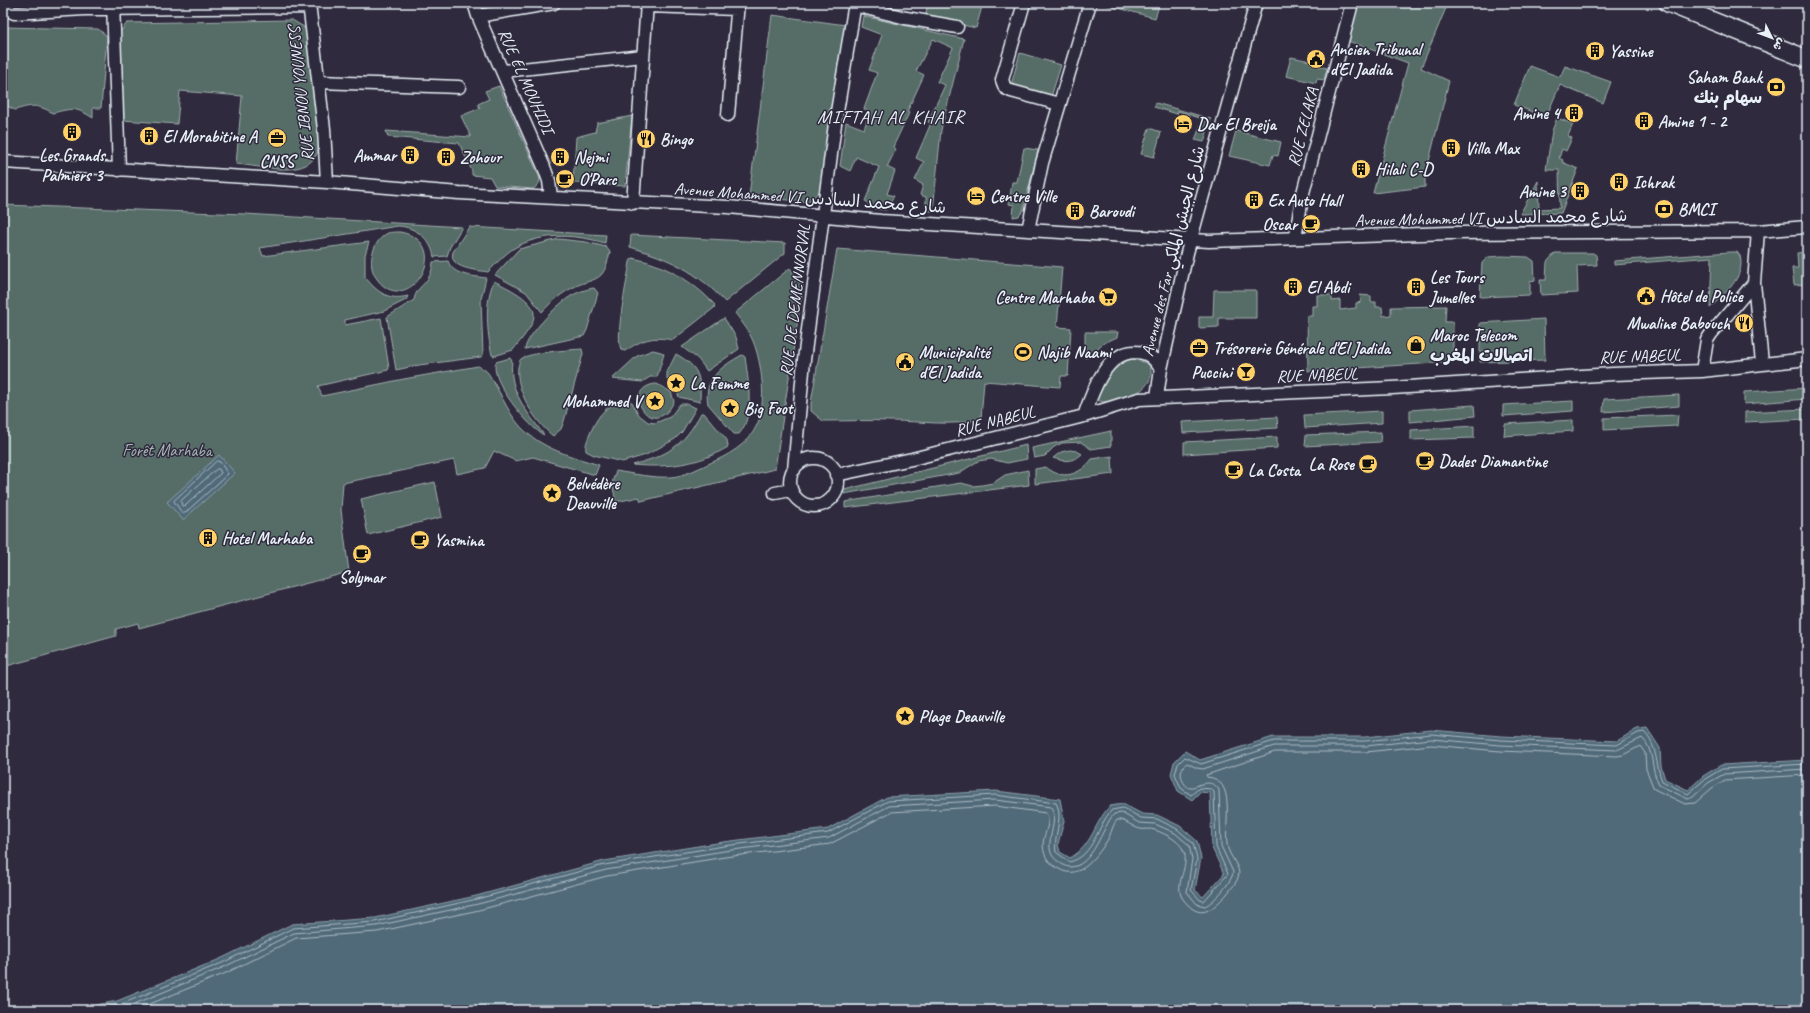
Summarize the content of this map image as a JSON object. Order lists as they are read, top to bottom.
{
  "streets": {
    "street": [
      "RUE EL MOUHIDI",
      "RUE IBNOU YOUNESS",
      "RUE ZELAKA",
      "Avenue Mohammed VI شارع محمد السادس",
      "Avenue des Far شارع الجيش الملكي",
      "RUE DE DEMENNORVAL",
      "RUE NABEUL"
    ]
  },
  "crossings": [
    ["RUE EL MOUHIDI", "Avenue Mohammed VI شارع محمد السادس"],
    ["RUE IBNOU YOUNESS", "Avenue Mohammed VI شارع محمد السادس"],
    ["RUE ZELAKA", "Avenue Mohammed VI شارع محمد السادس"],
    ["Avenue Mohammed VI شارع محمد السادس", "Avenue des Far شارع الجيش الملكي"],
    ["Avenue Mohammed VI شارع محمد السادس", "RUE DE DEMENNORVAL"],
    ["Avenue des Far شارع الجيش الملكي", "RUE NABEUL"],
    ["RUE DE DEMENNORVAL", "RUE NABEUL"]
  ],
  "districts": ["MIFTAH AL KHAIR"],
  "parks": ["Forêt Marhaba"],
  "places": {
    "building": [
      "Yassine",
      "Amine 4",
      "Amine 1 - 2",
      "Les Grands Palmiers 3",
      "El Morabitine A",
      "Villa Max",
      "Ammar",
      "Zohour",
      "Nejmi",
      "Hilali C-D",
      "Ichrak",
      "Amine 3",
      "Ex Auto Hall",
      "Baroudi",
      "El Abdi",
      "Les Tours Jumelles",
      "Hotel Marhaba"
    ],
    "public building": ["Ancien Tribunal d'El Jadida", "Hôtel de Police", "Municipalité d'El Jadida"],
    "bank": ["Saham Bank سهام بنك", "BMCI"],
    "hotel": ["Dar El Breija", "Centre Ville"],
    "office": ["CNSS", "Trésorerie Générale d'El Jadida"],
    "restaurant": ["Bingo", "Mwaline Babouch"],
    "cafe": [
      "O'Parc",
      "Oscar",
      "Dades Diamantine",
      "La Rose",
      "La Costa",
      "Yasmina",
      "Solymar"
    ],
    "supermarket": ["Centre Marhaba"],
    "shop": ["Maroc Telecom اتصالات المغرب"],
    "sports": ["Najib Naami"],
    "bar": ["Puccini"],
    "place": [
      "La Femme",
      "Mohammed V",
      "Big Foot",
      "Belvédère Deauville",
      "Plage Deauville"
    ]
  },
  "north": "bottom right"
}
